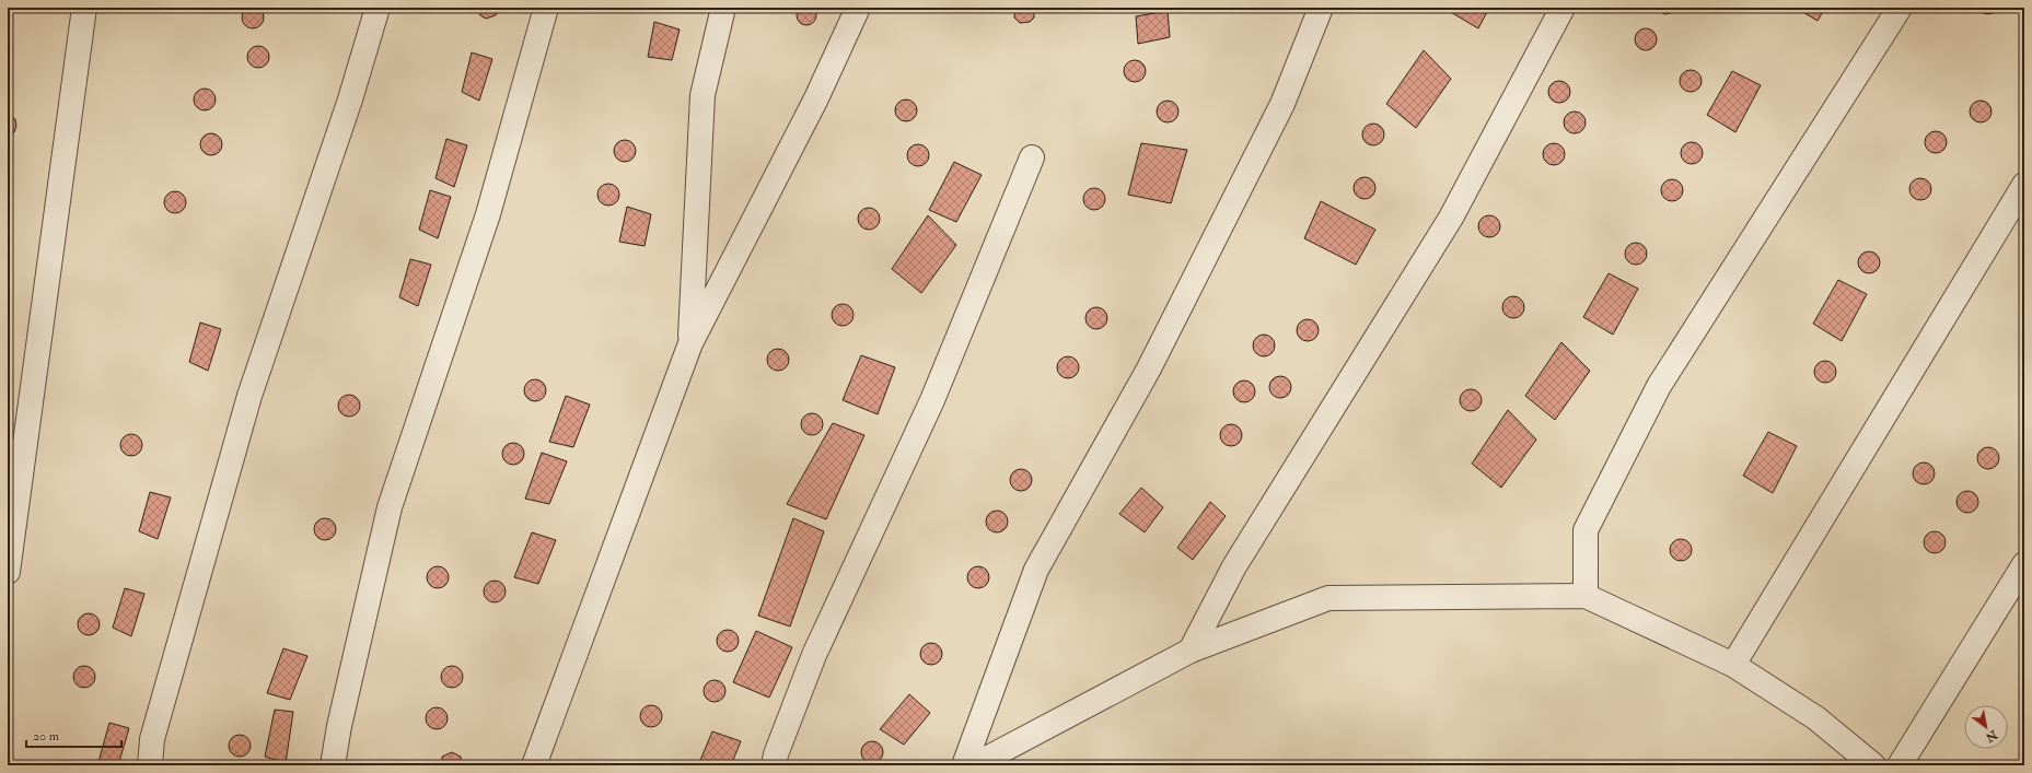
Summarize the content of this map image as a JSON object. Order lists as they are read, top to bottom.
{
  "scale_bar": "20 m",
  "north": "bottom right"
}
